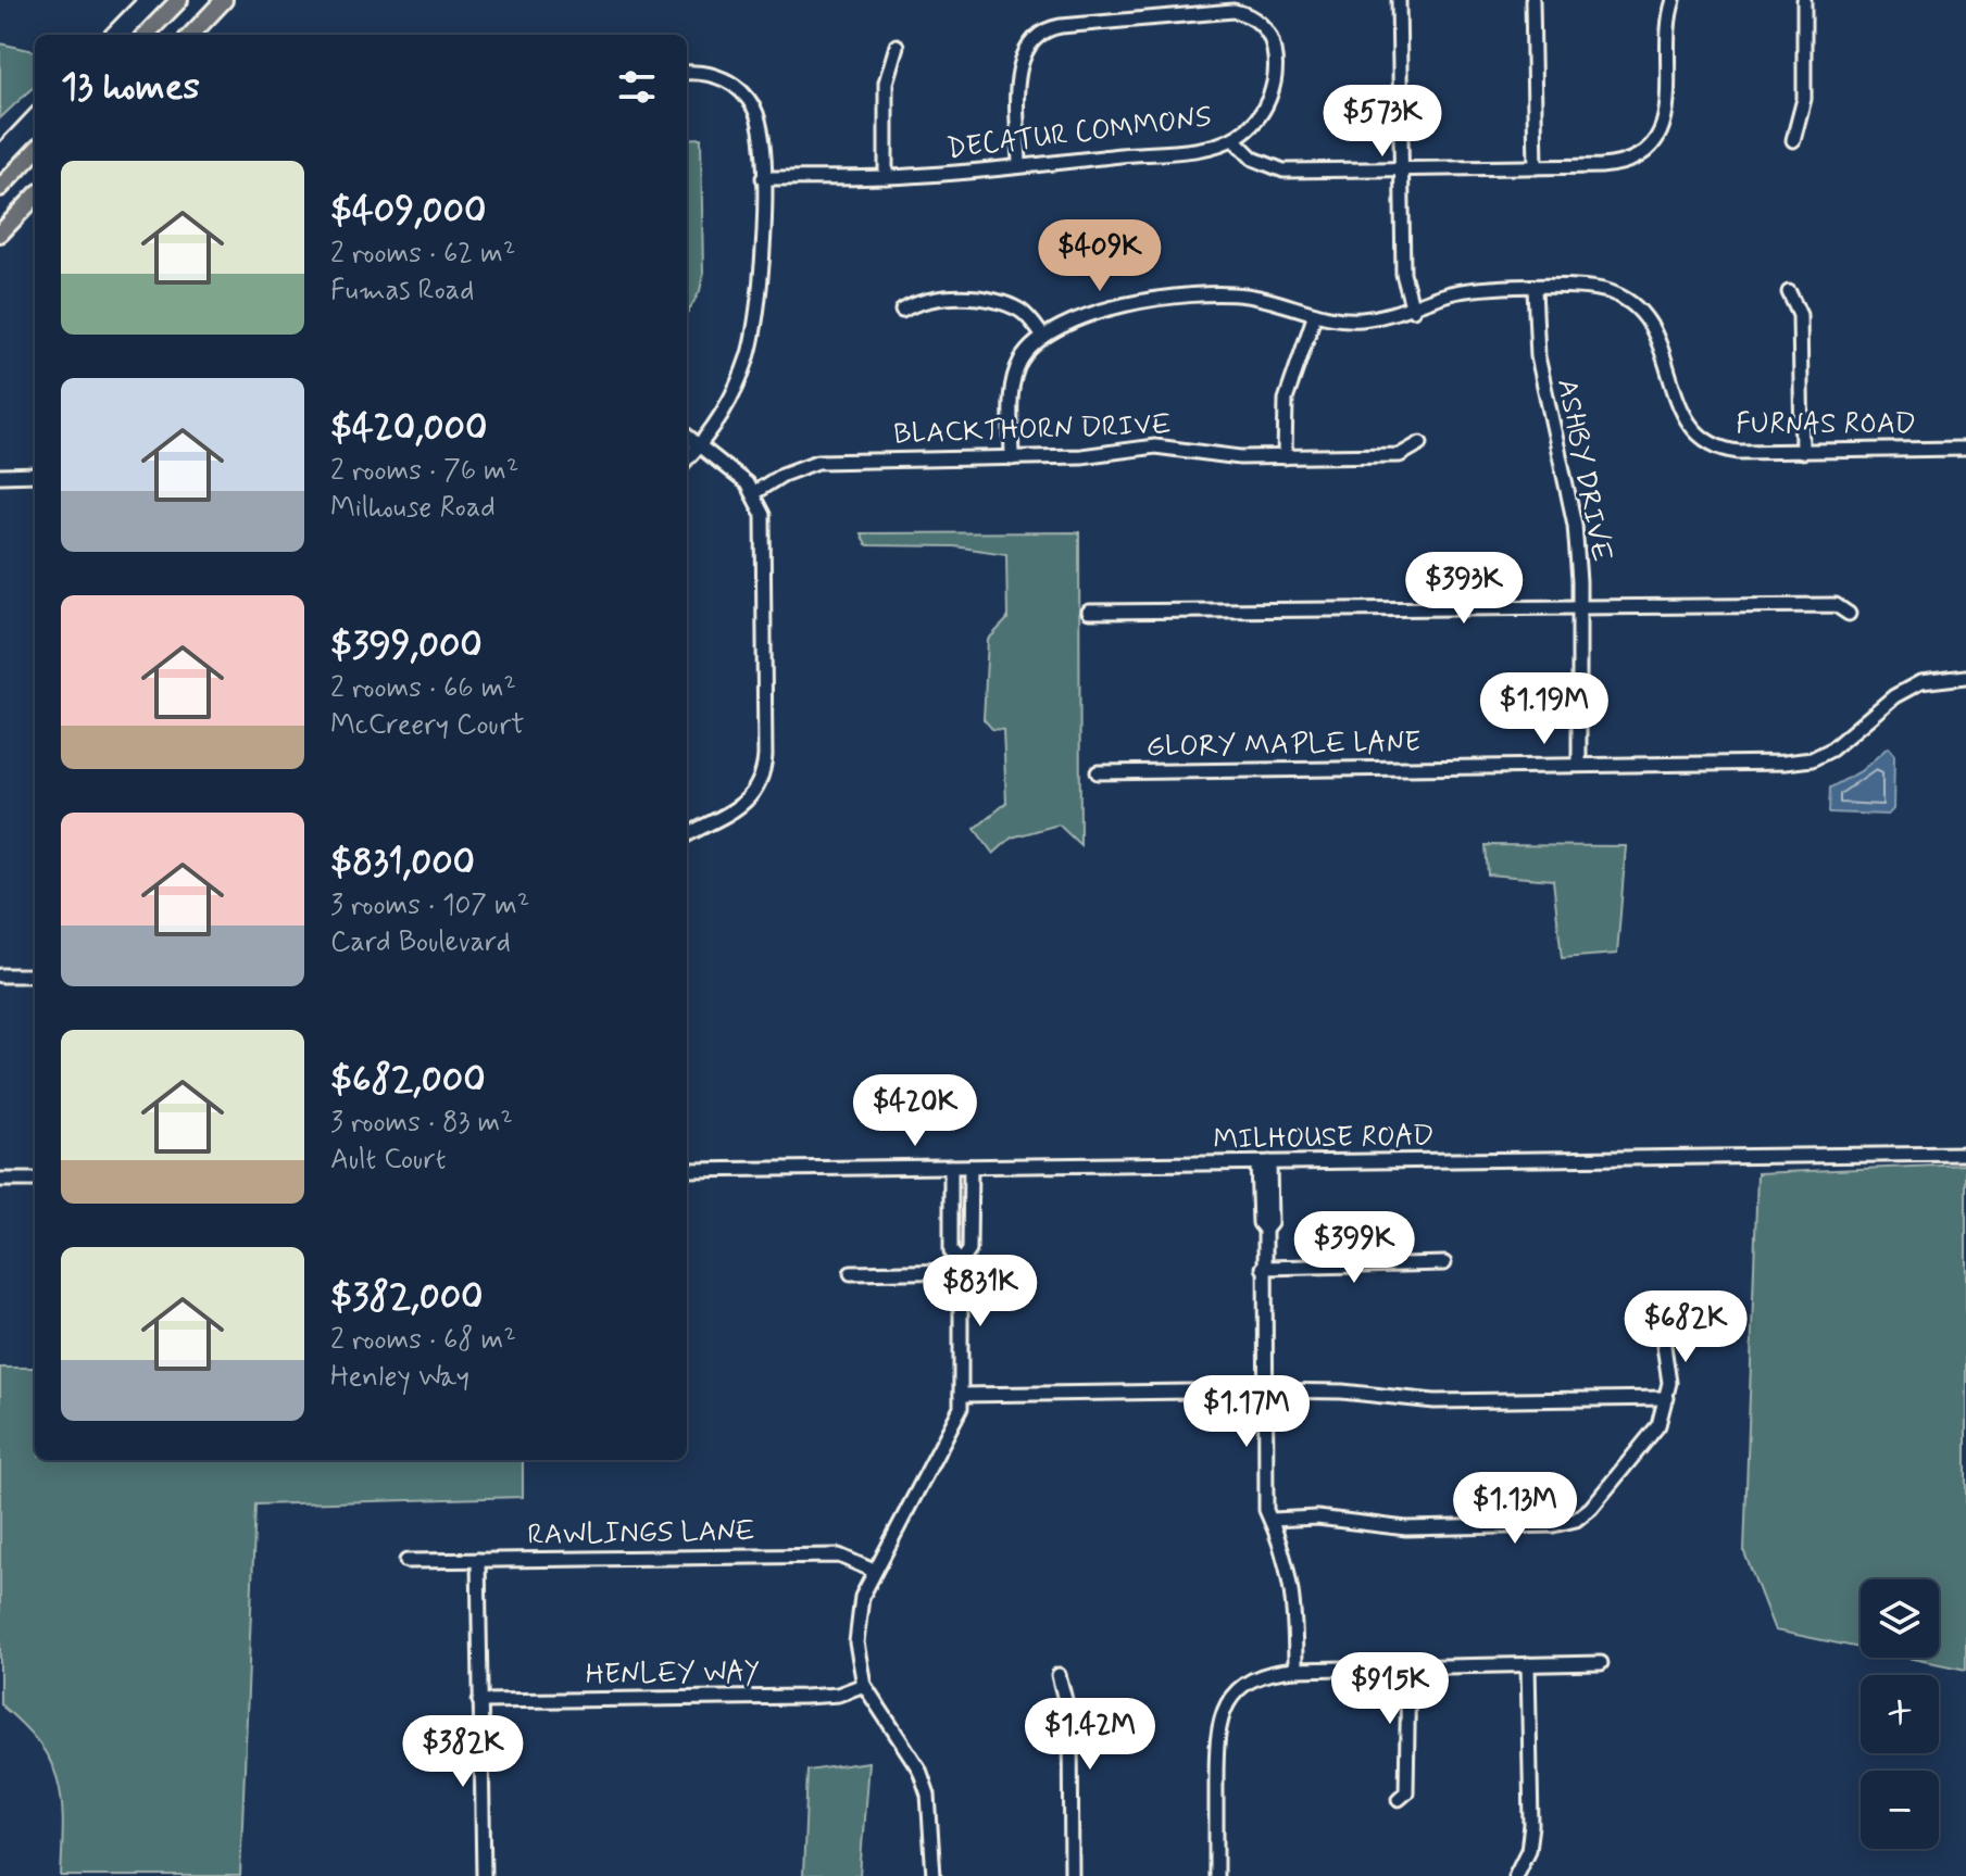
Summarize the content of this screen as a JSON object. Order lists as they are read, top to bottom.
{
  "streets": {
    "street": [
      "DECATUR COMMONS",
      "FURNAS ROAD",
      "BLACKTHORN DRIVE",
      "ASHBY DRIVE",
      "GLORY MAPLE LANE",
      "MILHOUSE ROAD",
      "RAWLINGS LANE",
      "HENLEY WAY"
    ]
  },
  "crossings": [
    ["FURNAS ROAD", "ASHBY DRIVE"],
    ["ASHBY DRIVE", "GLORY MAPLE LANE"]
  ],
  "page": {
    "heading": "13 homes",
    "price": [
      "$573K",
      "$409K",
      "$393K",
      "$1.19M",
      "$420K",
      "$399K",
      "$831K",
      "$682K",
      "$1.17M",
      "$1.13M",
      "$915K",
      "$1.42M",
      "$382K"
    ],
    "list": [
      {
        "name": "$409,000",
        "note": "2 rooms · 62 m² · Fumas Road"
      },
      {
        "name": "$420,000",
        "note": "2 rooms · 76 m² · Milhouse Road"
      },
      {
        "name": "$399,000",
        "note": "2 rooms · 66 m² · McCreery Court"
      },
      {
        "name": "$831,000",
        "note": "3 rooms · 107 m² · Card Boulevard"
      },
      {
        "name": "$682,000",
        "note": "3 rooms · 83 m² · Ault Court"
      },
      {
        "name": "$382,000",
        "note": "2 rooms · 68 m² · Henley Way"
      }
    ],
    "map_buttons": ["+", "−"]
  }
}
